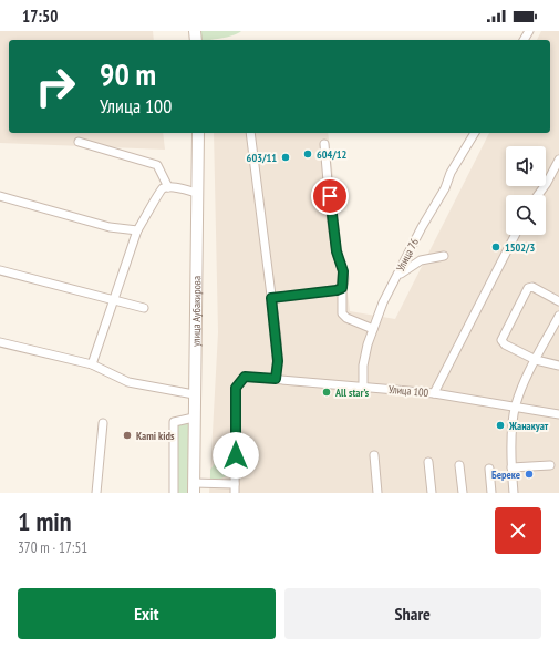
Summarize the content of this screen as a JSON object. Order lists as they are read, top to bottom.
{
  "streets": {
    "main road": ["улица Аубакирова"],
    "street": ["Улица 76", "Улица 100"]
  },
  "crossings": [
    ["Улица 76", "Улица 100"]
  ],
  "places": [
    "604/12",
    "603/11",
    "1502/3",
    "All star’s",
    "Жанакуат",
    "Kami kids",
    "Береке"
  ],
  "page": {
    "status": "17:50",
    "turn": ["90 m", "Улица 100"],
    "heading": ["1 min", "370 m · 17:51"],
    "buttons": ["Exit", "Share"]
  }
}
